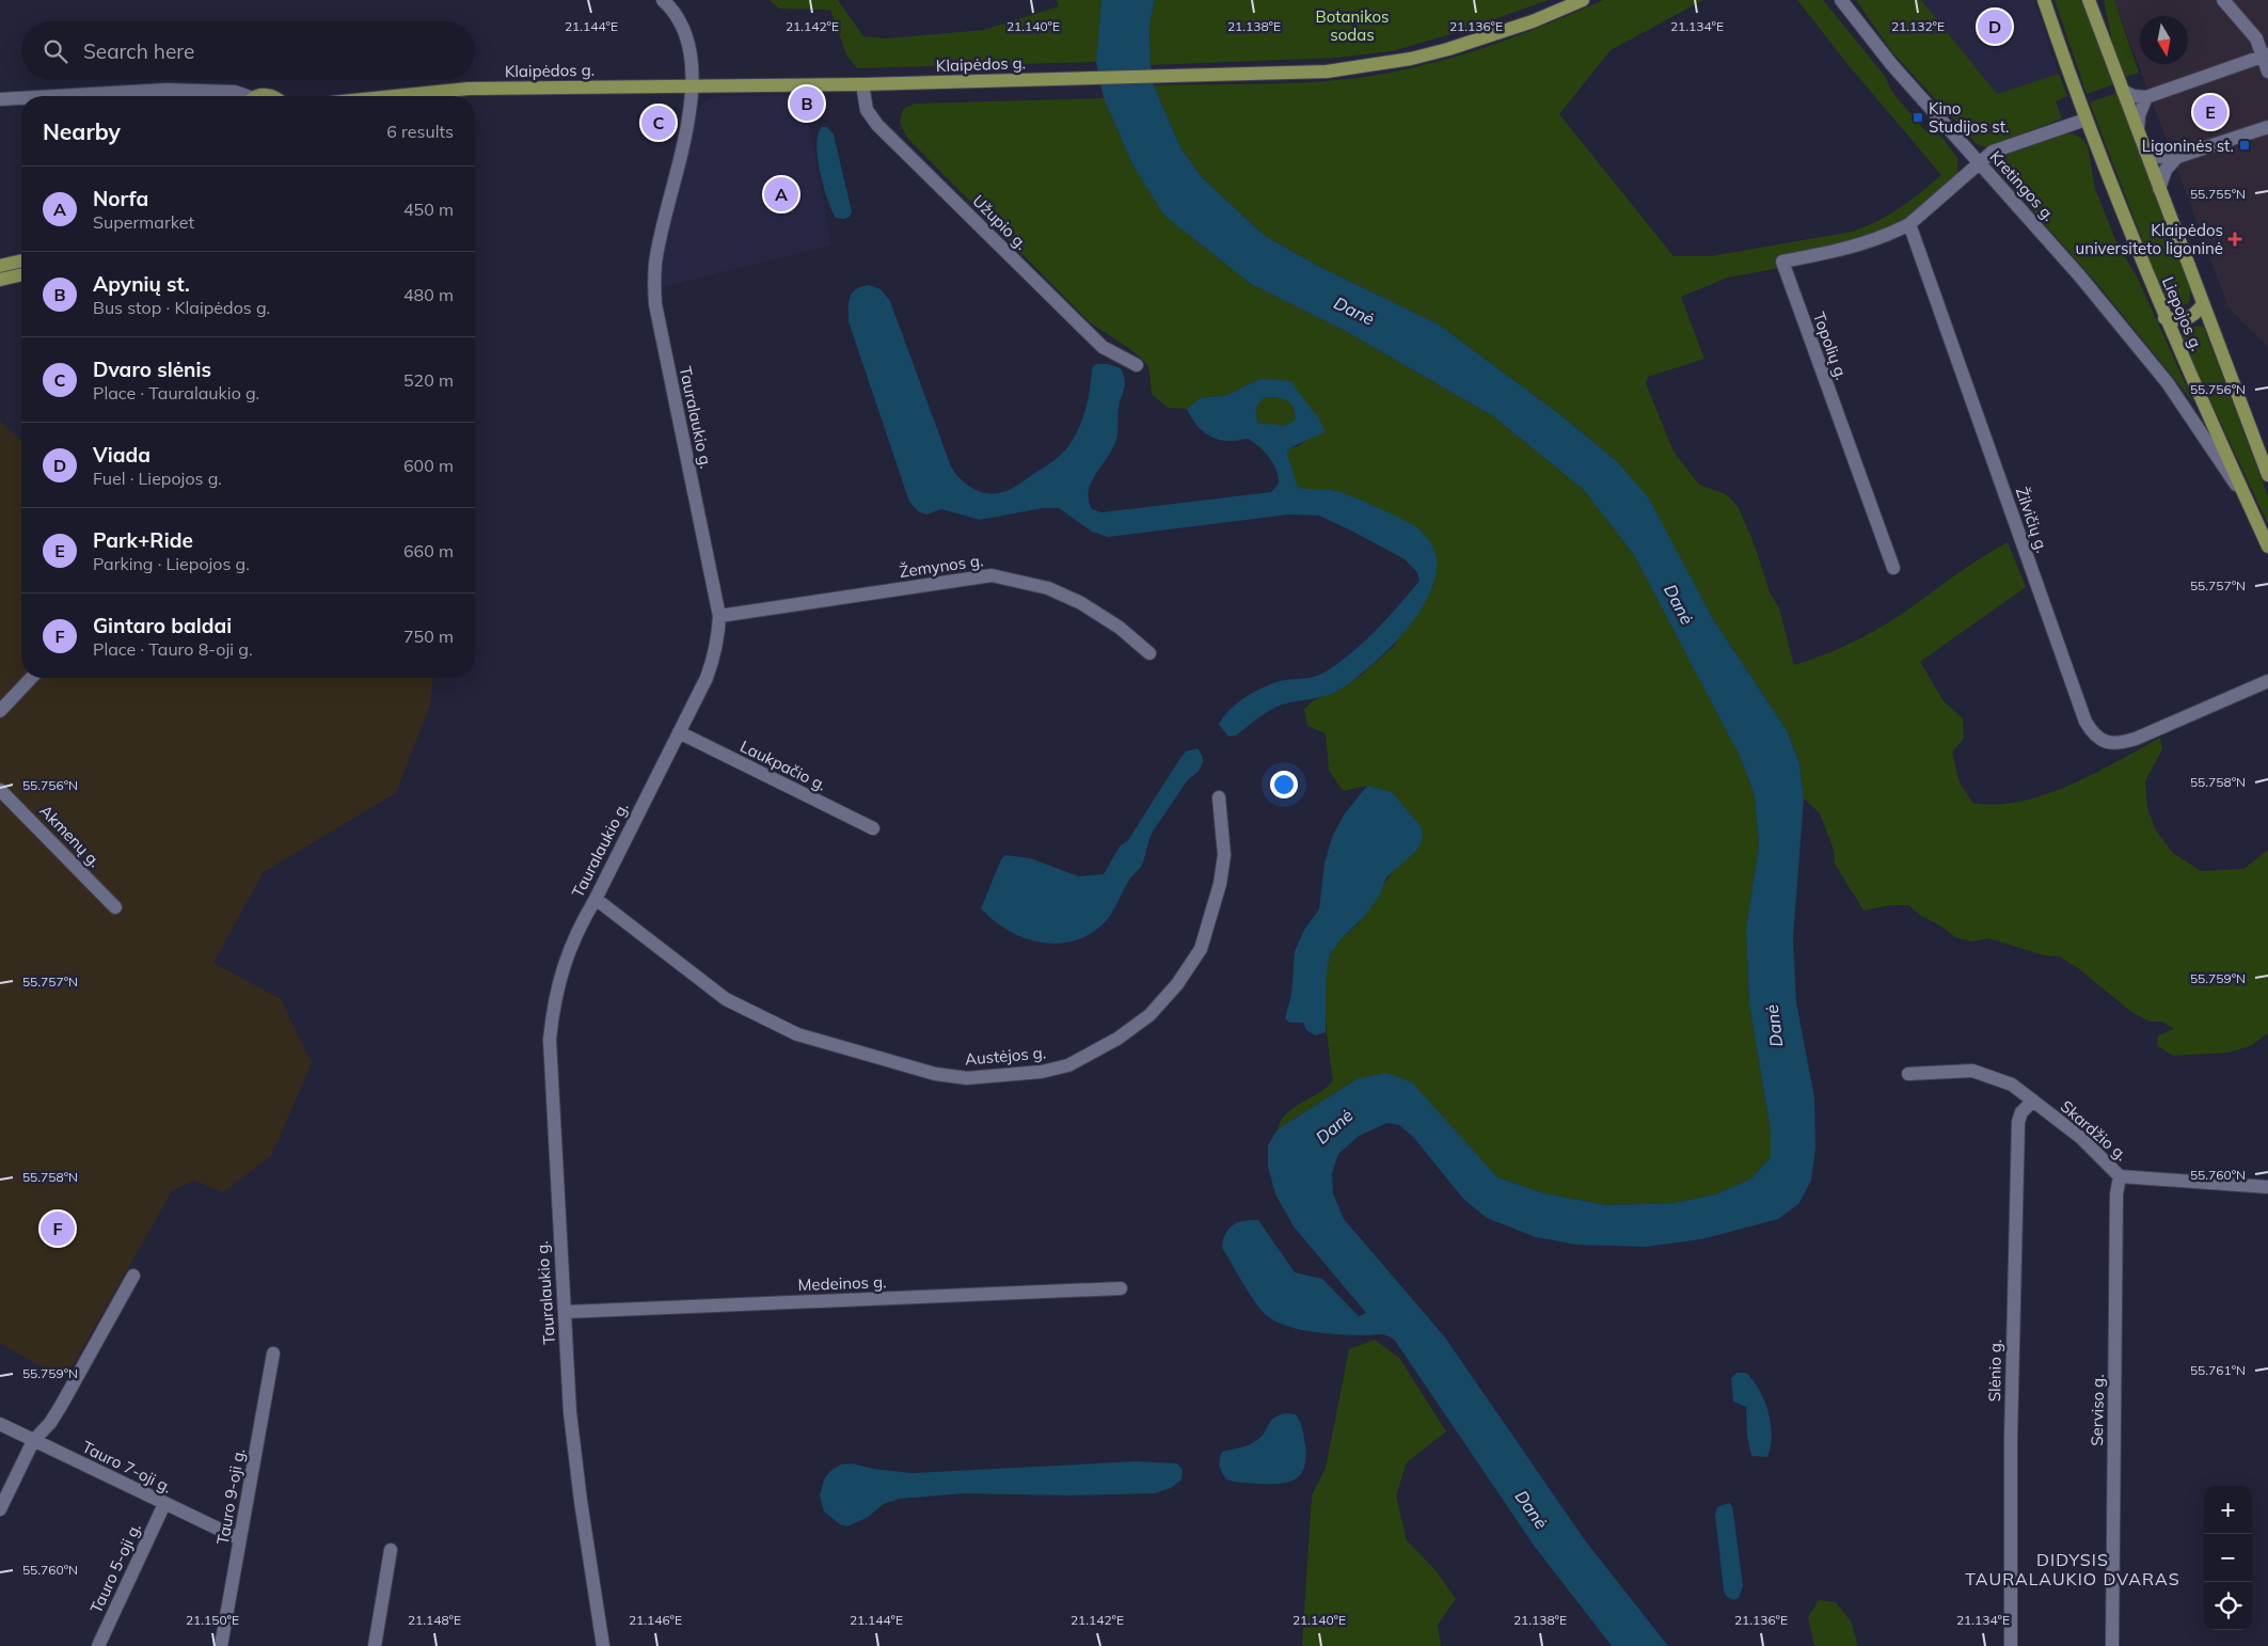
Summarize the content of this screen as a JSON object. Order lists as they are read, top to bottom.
{
  "streets": {
    "main road": ["Klaipėdos g.", "Liepojos g."],
    "street": [
      "Kretingos g.",
      "Užupio g.",
      "Topolių g.",
      "Tauralaukio g.",
      "Žilvičių g.",
      "Žemynos g.",
      "Laukpačio g.",
      "Akmenų g.",
      "Austėjos g.",
      "Skardžio g.",
      "Medeinos g.",
      "Slėnio g.",
      "Serviso g.",
      "Tauro 7-oji g.",
      "Tauro 9-oji g.",
      "Tauro 5-oji g."
    ]
  },
  "crossings": [
    ["Klaipėdos g.", "Užupio g."],
    ["Klaipėdos g.", "Tauralaukio g."],
    ["Kretingos g.", "Liepojos g."],
    ["Topolių g.", "Žilvičių g."],
    ["Tauralaukio g.", "Žemynos g."],
    ["Tauralaukio g.", "Laukpačio g."],
    ["Tauralaukio g.", "Austėjos g."],
    ["Tauralaukio g.", "Medeinos g."],
    ["Skardžio g.", "Slėnio g."],
    ["Skardžio g.", "Serviso g."],
    ["Tauro 7-oji g.", "Tauro 9-oji g."],
    ["Tauro 7-oji g.", "Tauro 5-oji g."]
  ],
  "districts": ["DIDYSIS TAURALAUKIO DVARAS"],
  "water": ["Danė"],
  "parks": ["Botanikos sodas"],
  "places": {
    "transit": ["Kino Studijos st.", "Ligoninės st."],
    "health": ["Klaipėdos universiteto ligoninė"]
  },
  "north": "bottom",
  "page": {
    "pins": [
      "D",
      "B",
      "E",
      "C",
      "A",
      "F"
    ],
    "search": "Search here",
    "heading": ["Nearby", "6 results"],
    "list": [
      {
        "mark": "A",
        "name": "Norfa",
        "note": "Supermarket",
        "value": "450 m"
      },
      {
        "mark": "B",
        "name": "Apynių st.",
        "note": "Bus stop · Klaipėdos g.",
        "value": "480 m"
      },
      {
        "mark": "C",
        "name": "Dvaro slėnis",
        "note": "Place · Tauralaukio g.",
        "value": "520 m"
      },
      {
        "mark": "D",
        "name": "Viada",
        "note": "Fuel · Liepojos g.",
        "value": "600 m"
      },
      {
        "mark": "E",
        "name": "Park+Ride",
        "note": "Parking · Liepojos g.",
        "value": "660 m"
      },
      {
        "mark": "F",
        "name": "Gintaro baldai",
        "note": "Place · Tauro 8-oji g.",
        "value": "750 m"
      }
    ],
    "map_buttons": ["+", "−"]
  },
  "coordinates": [
    "21.144°E",
    "21.142°E",
    "21.140°E",
    "21.138°E",
    "21.136°E",
    "21.134°E",
    "21.132°E",
    "55.755°N",
    "55.756°N",
    "55.757°N",
    "55.758°N",
    "55.759°N",
    "55.760°N",
    "55.761°N",
    "21.150°E",
    "21.148°E",
    "21.146°E"
  ]
}
